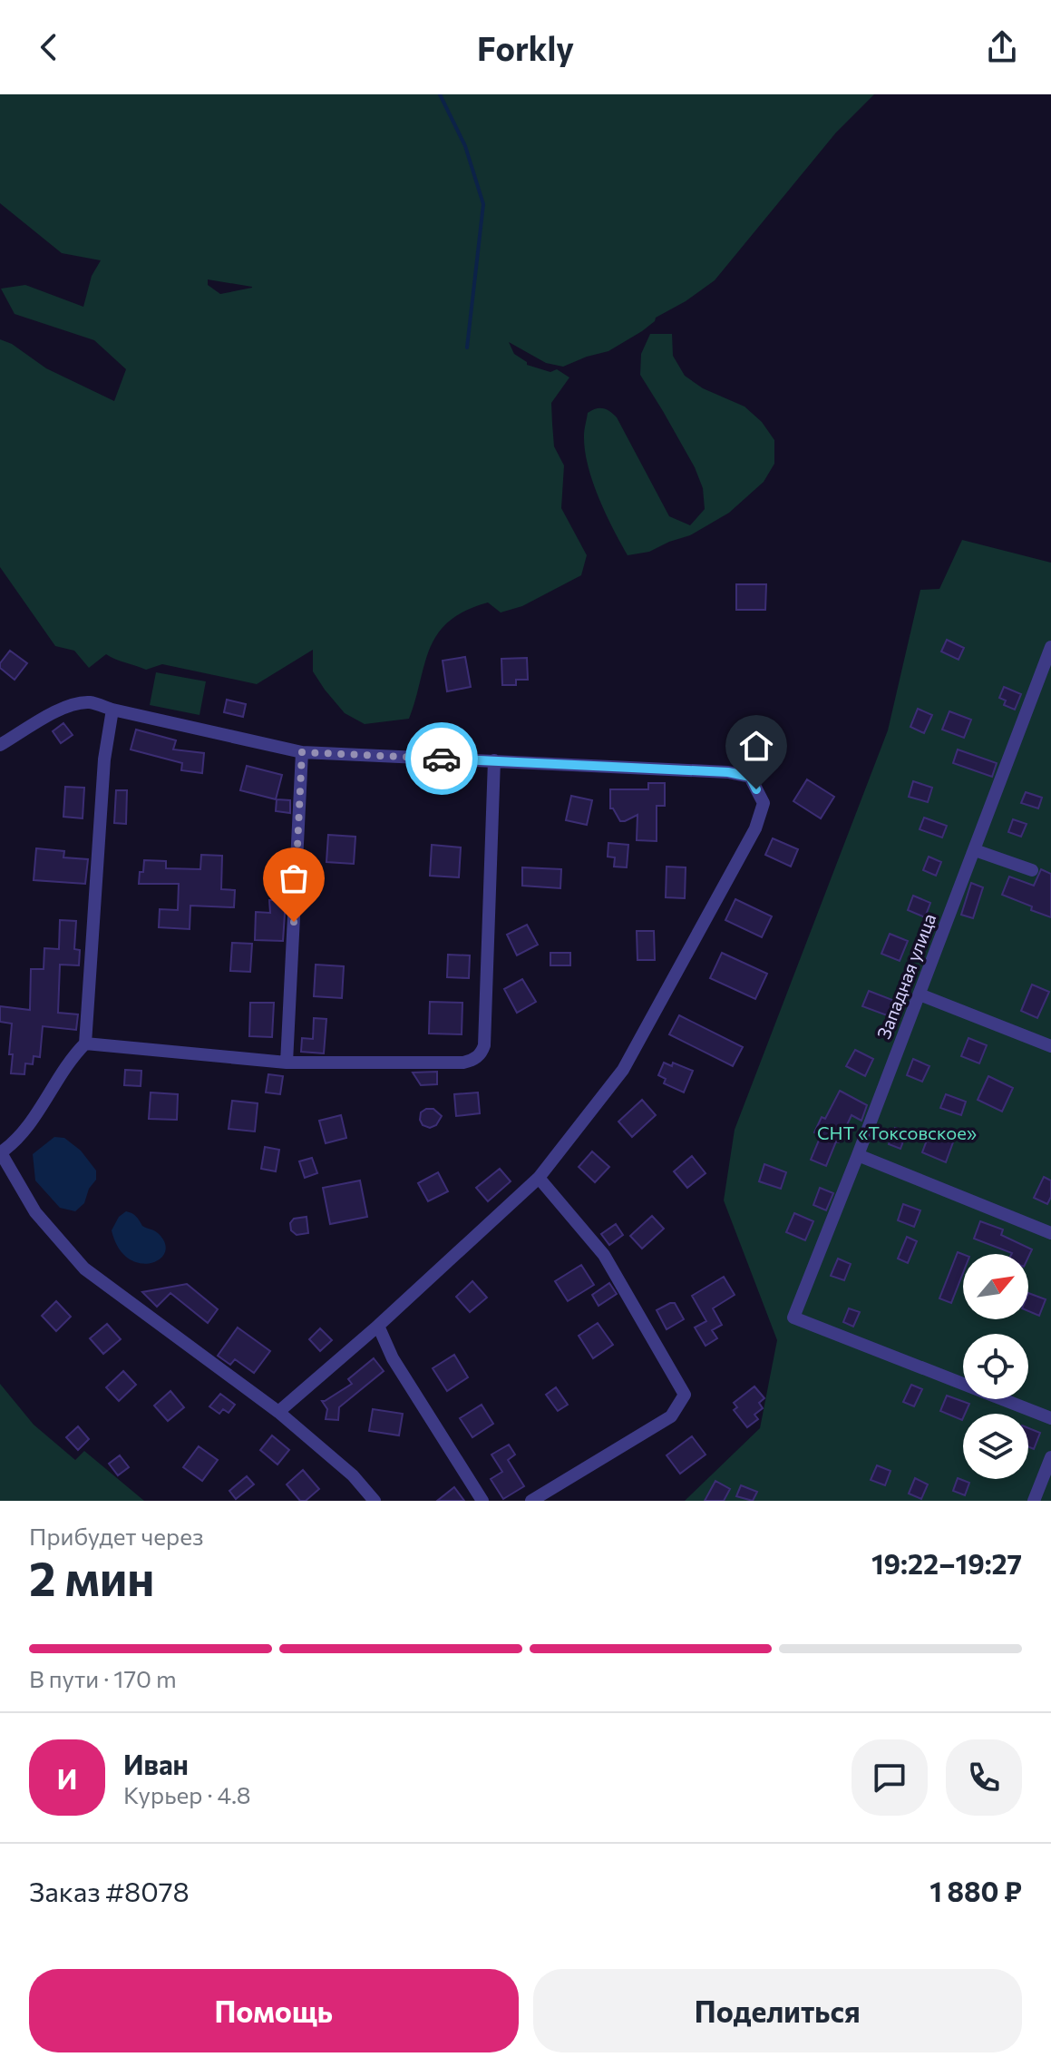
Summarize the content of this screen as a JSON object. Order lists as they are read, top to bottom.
{
  "streets": {
    "street": ["Западная улица"]
  },
  "parks": ["СНТ «Токсовское»"],
  "north": "top right",
  "page": {
    "header": "Forkly",
    "heading": ["2 мин", "Прибудет через", "19:22–19:27"],
    "panel": [
      "Иван",
      "Курьер · 4.8",
      "Заказ #8078",
      "1 880 ₽"
    ],
    "bar": "В пути · 170 m",
    "round": "И",
    "buttons": ["Помощь", "Поделиться"]
  }
}
